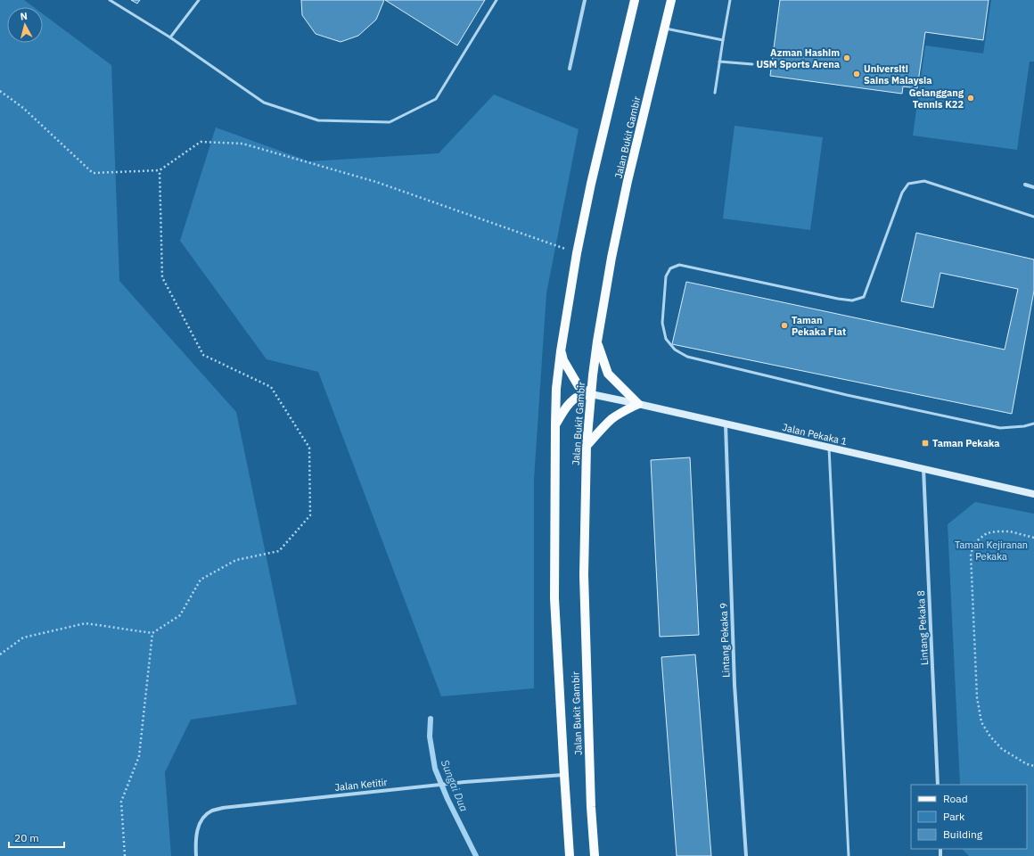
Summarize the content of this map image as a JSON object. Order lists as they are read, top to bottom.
{
  "streets": {
    "main road": ["Jalan Bukit Gambir", "Jalan Pekaka 1"],
    "street": ["Lintang Pekaka 8", "Lintang Pekaka 9", "Jalan Ketitir"]
  },
  "crossings": [
    ["Jalan Bukit Gambir", "Jalan Pekaka 1"],
    ["Jalan Bukit Gambir", "Jalan Ketitir"],
    ["Jalan Pekaka 1", "Lintang Pekaka 8"],
    ["Jalan Pekaka 1", "Lintang Pekaka 9"]
  ],
  "water": ["Sungai Dua"],
  "parks": ["Taman Kejiranan Pekaka"],
  "places": {
    "other": [
      "Azman Hashim USM Sports Arena",
      "Universiti Sains Malaysia",
      "Gelanggang Tennis K22",
      "Taman Pekaka Flat"
    ],
    "transit": ["Taman Pekaka"]
  },
  "legend": ["Road", "Park", "Building"],
  "scale_bar": "20 m",
  "north": "top"
}
